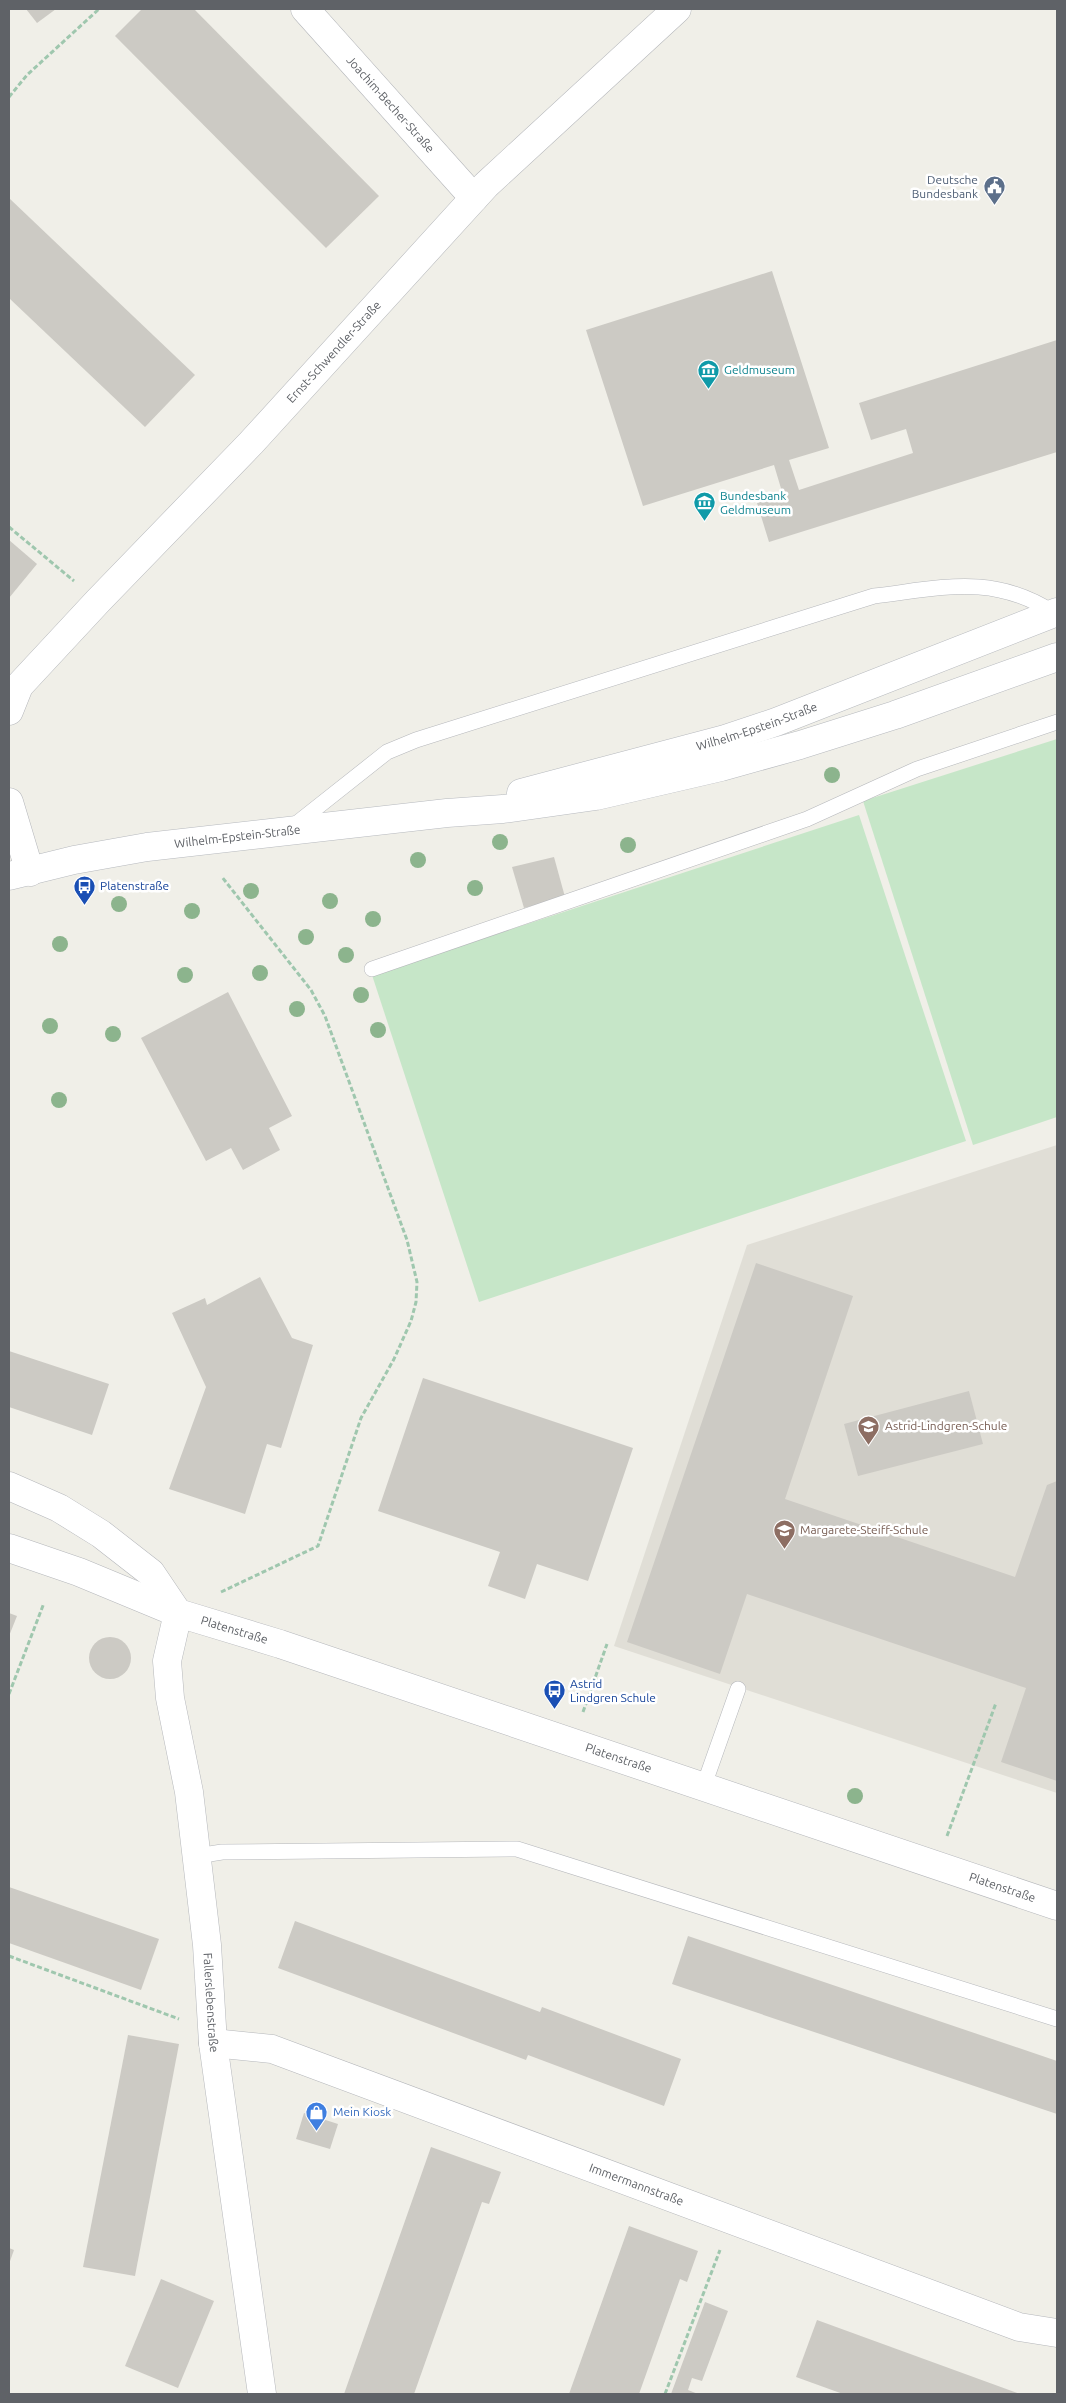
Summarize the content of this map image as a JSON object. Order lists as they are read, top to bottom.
{
  "streets": {
    "street": [
      "Joachim-Becher-Straße",
      "Ernst-Schwendler-Straße",
      "Wilhelm-Epstein-Straße",
      "Platenstraße",
      "Fallerslebenstraße",
      "Immermannstraße"
    ]
  },
  "crossings": [
    ["Joachim-Becher-Straße", "Ernst-Schwendler-Straße"],
    ["Platenstraße", "Fallerslebenstraße"],
    ["Fallerslebenstraße", "Immermannstraße"]
  ],
  "places": {
    "public building": ["Deutsche Bundesbank"],
    "museum": ["Geldmuseum", "Bundesbank Geldmuseum"],
    "bus stop": ["Platenstraße", "Astrid Lindgren Schule"],
    "school or university": ["Astrid-Lindgren-Schule", "Margarete-Steiff-Schule"],
    "shop": ["Mein Kiosk"]
  }
}
